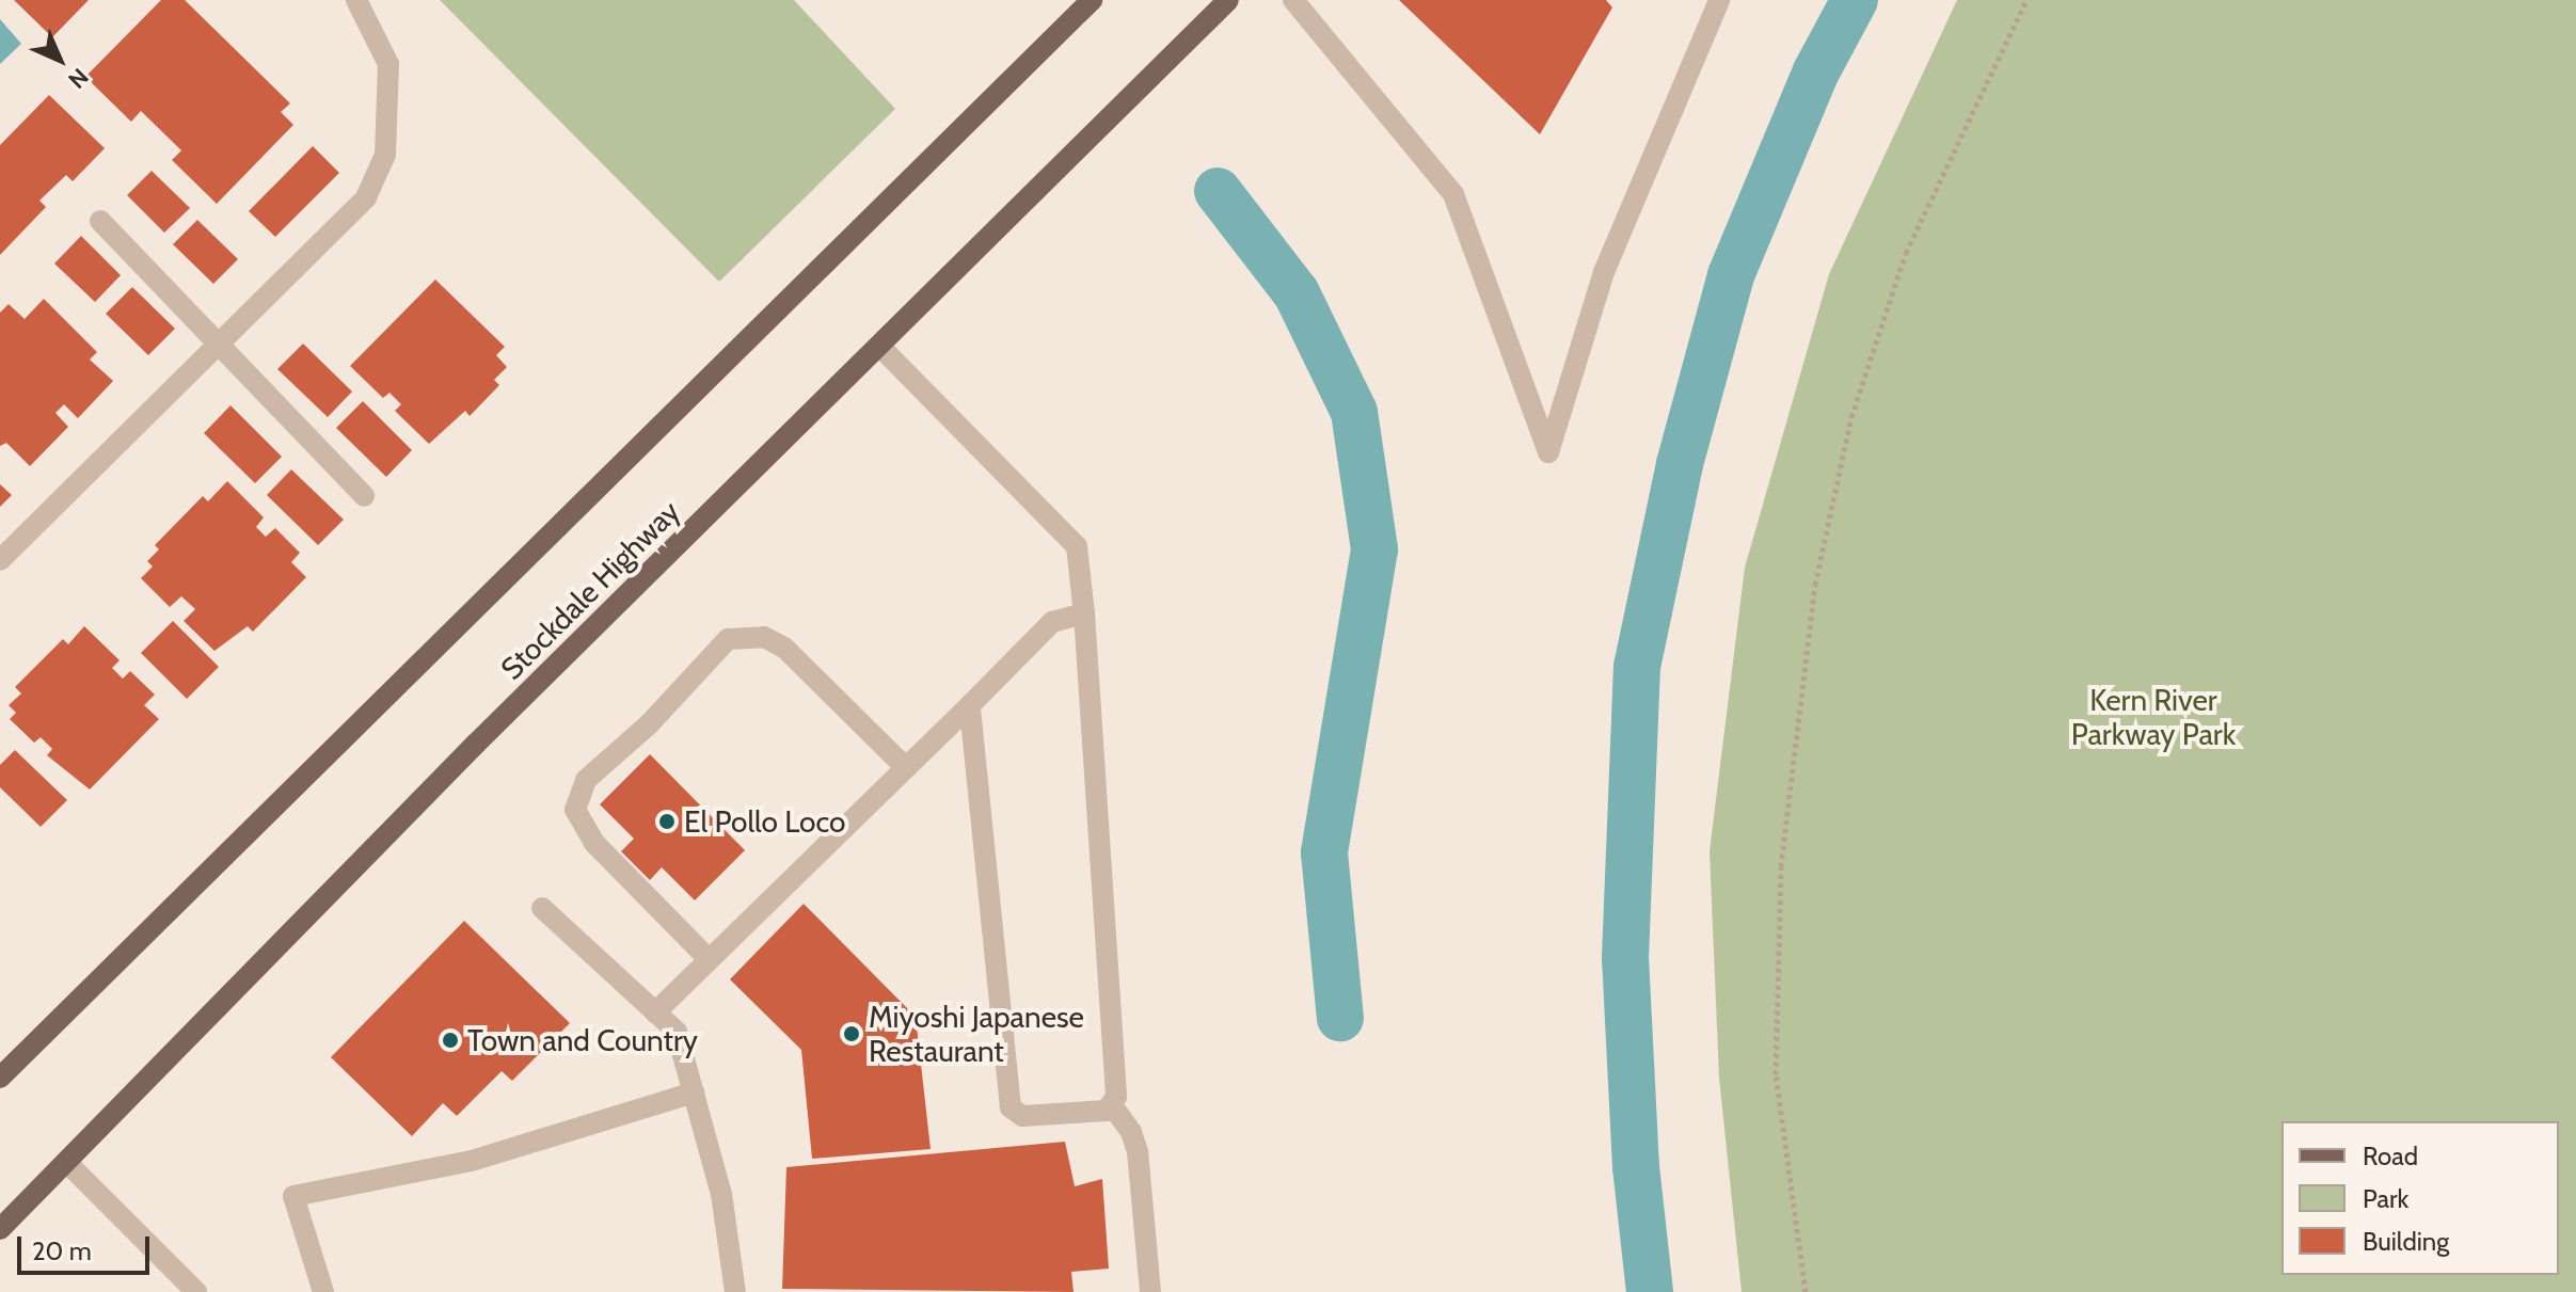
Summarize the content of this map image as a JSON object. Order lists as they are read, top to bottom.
{
  "streets": {
    "main road": ["Stockdale Highway"]
  },
  "parks": ["Kern River Parkway Park"],
  "places": ["El Pollo Loco", "Miyoshi Japanese Restaurant", "Town and Country"],
  "legend": ["Road", "Park", "Building"],
  "scale_bar": "20 m",
  "north": "bottom right"
}
